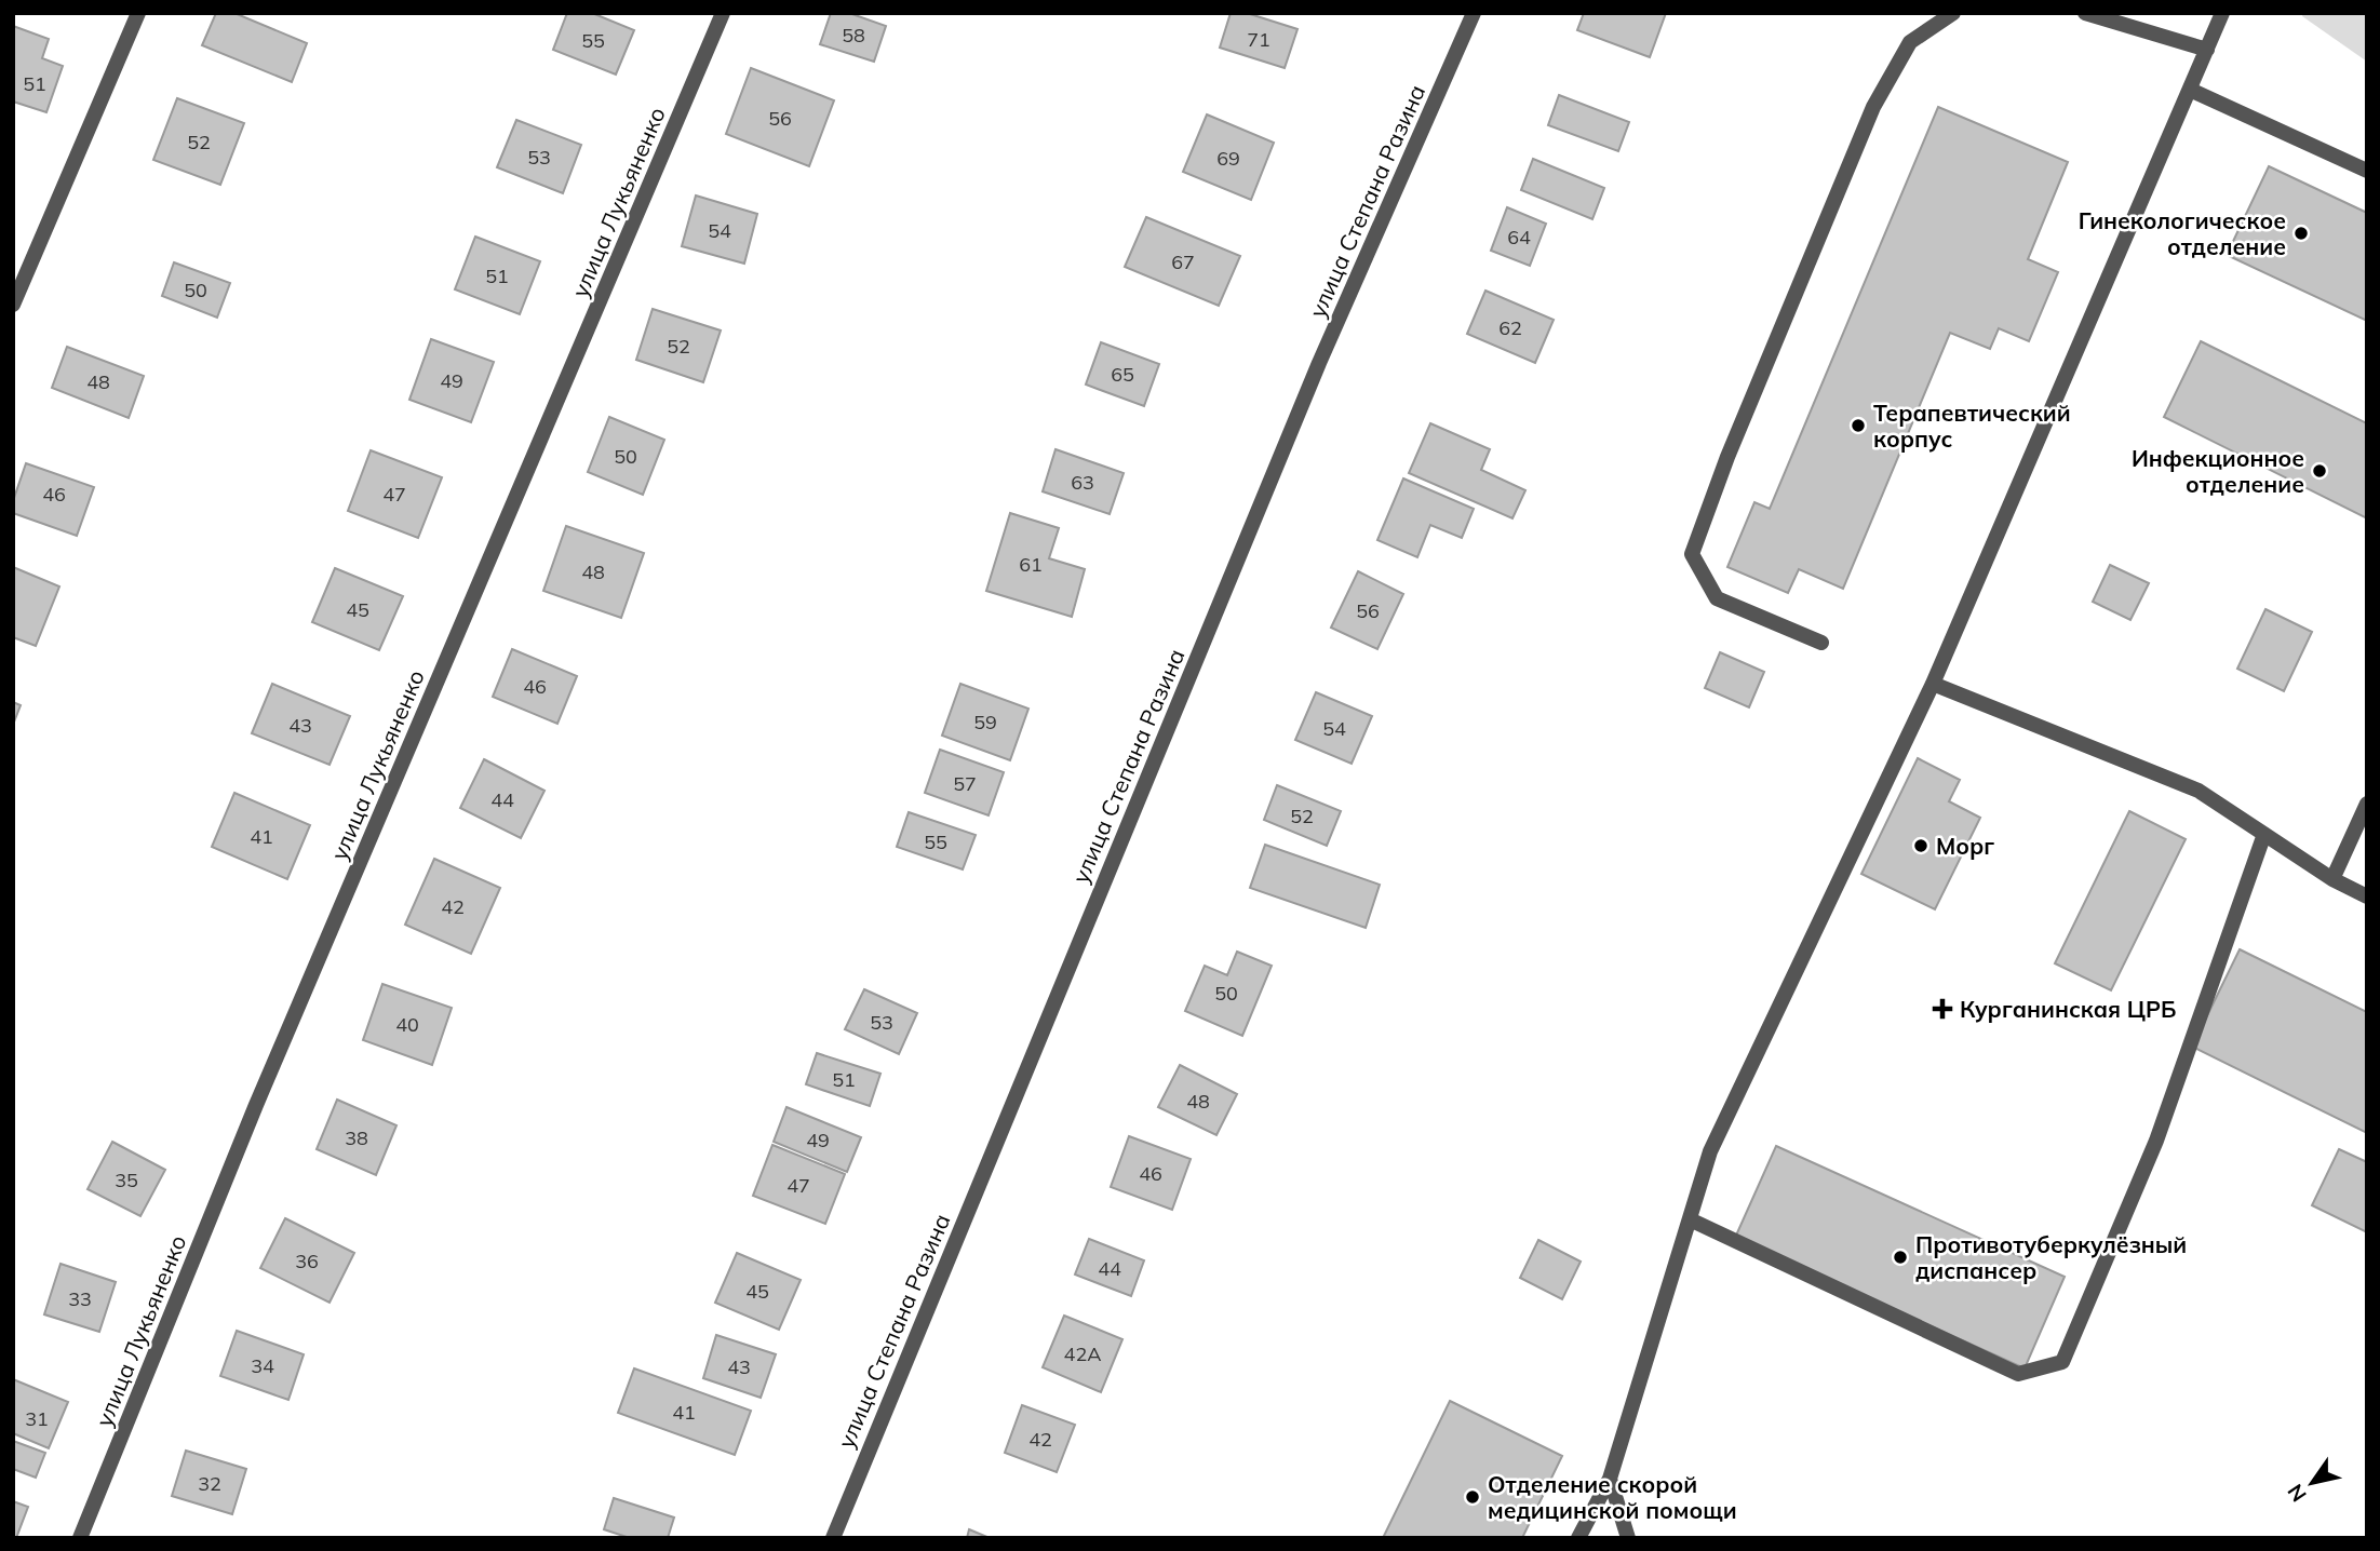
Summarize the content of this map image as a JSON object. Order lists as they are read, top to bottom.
{
  "streets": {
    "street": ["улица Степана Разина", "улица Лукьяненко"]
  },
  "places": {
    "other": [
      "Гинекологическое отделение",
      "Терапевтический корпус",
      "Инфекционное отделение",
      "Морг",
      "Противотуберкулёзный диспансер",
      "Отделение скорой медицинской помощи"
    ],
    "health": ["Курганинская ЦРБ"]
  },
  "house_numbers": [
    "58",
    "71",
    "55",
    "51",
    "56",
    "52",
    "53",
    "69",
    "54",
    "64",
    "67",
    "51",
    "50",
    "62",
    "52",
    "65",
    "49",
    "48",
    "50",
    "63",
    "46",
    "47",
    "61",
    "48",
    "45",
    "56",
    "46",
    "59",
    "43",
    "54",
    "57",
    "44",
    "52",
    "41",
    "55",
    "42",
    "50",
    "53",
    "40",
    "51",
    "48",
    "38",
    "49",
    "46",
    "35",
    "47",
    "36",
    "44",
    "45",
    "33",
    "42А",
    "34",
    "43",
    "41",
    "31",
    "42",
    "32"
  ],
  "north": "bottom left"
}
